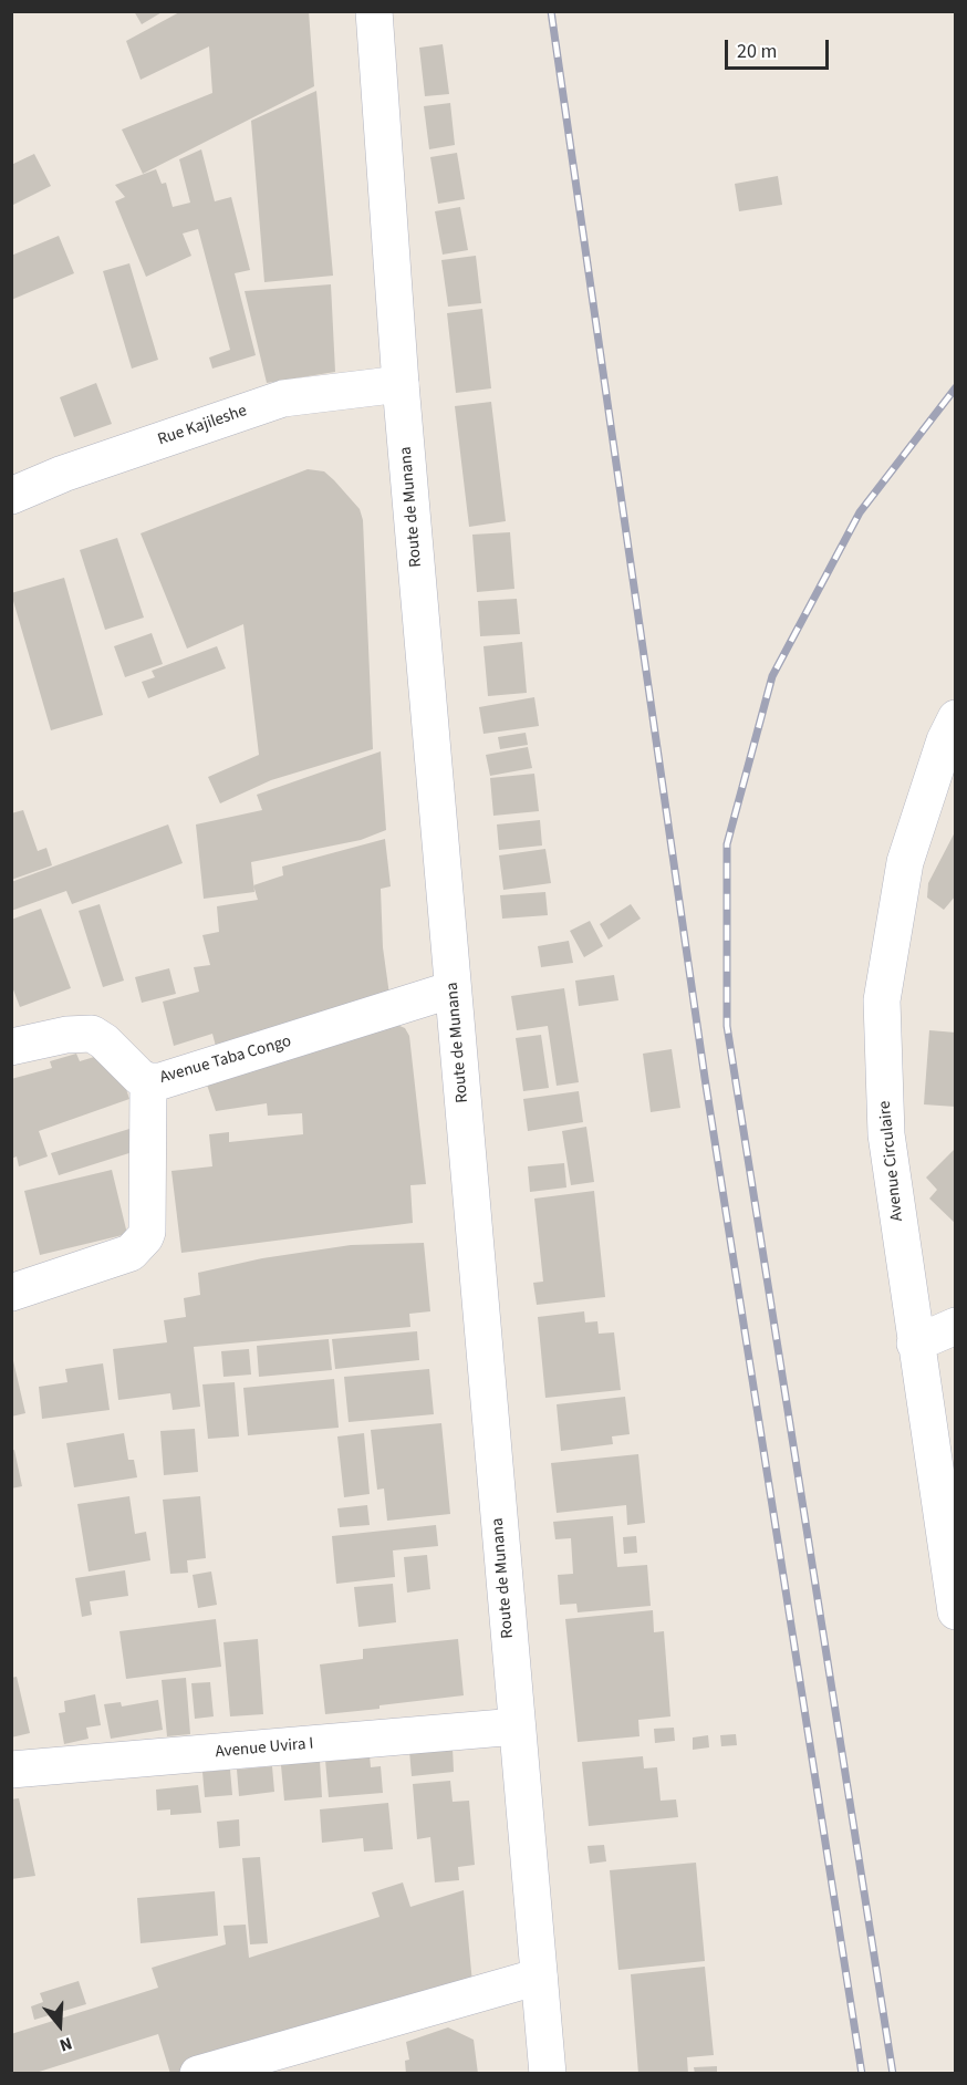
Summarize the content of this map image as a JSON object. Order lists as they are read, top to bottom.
{
  "streets": {
    "street": [
      "Rue Kajileshe",
      "Route de Munana",
      "Avenue Taba Congo",
      "Avenue Circulaire",
      "Avenue Uvira I"
    ]
  },
  "crossings": [
    ["Rue Kajileshe", "Route de Munana"],
    ["Route de Munana", "Avenue Taba Congo"],
    ["Route de Munana", "Avenue Uvira I"]
  ],
  "scale_bar": "20 m",
  "north": "bottom"
}
